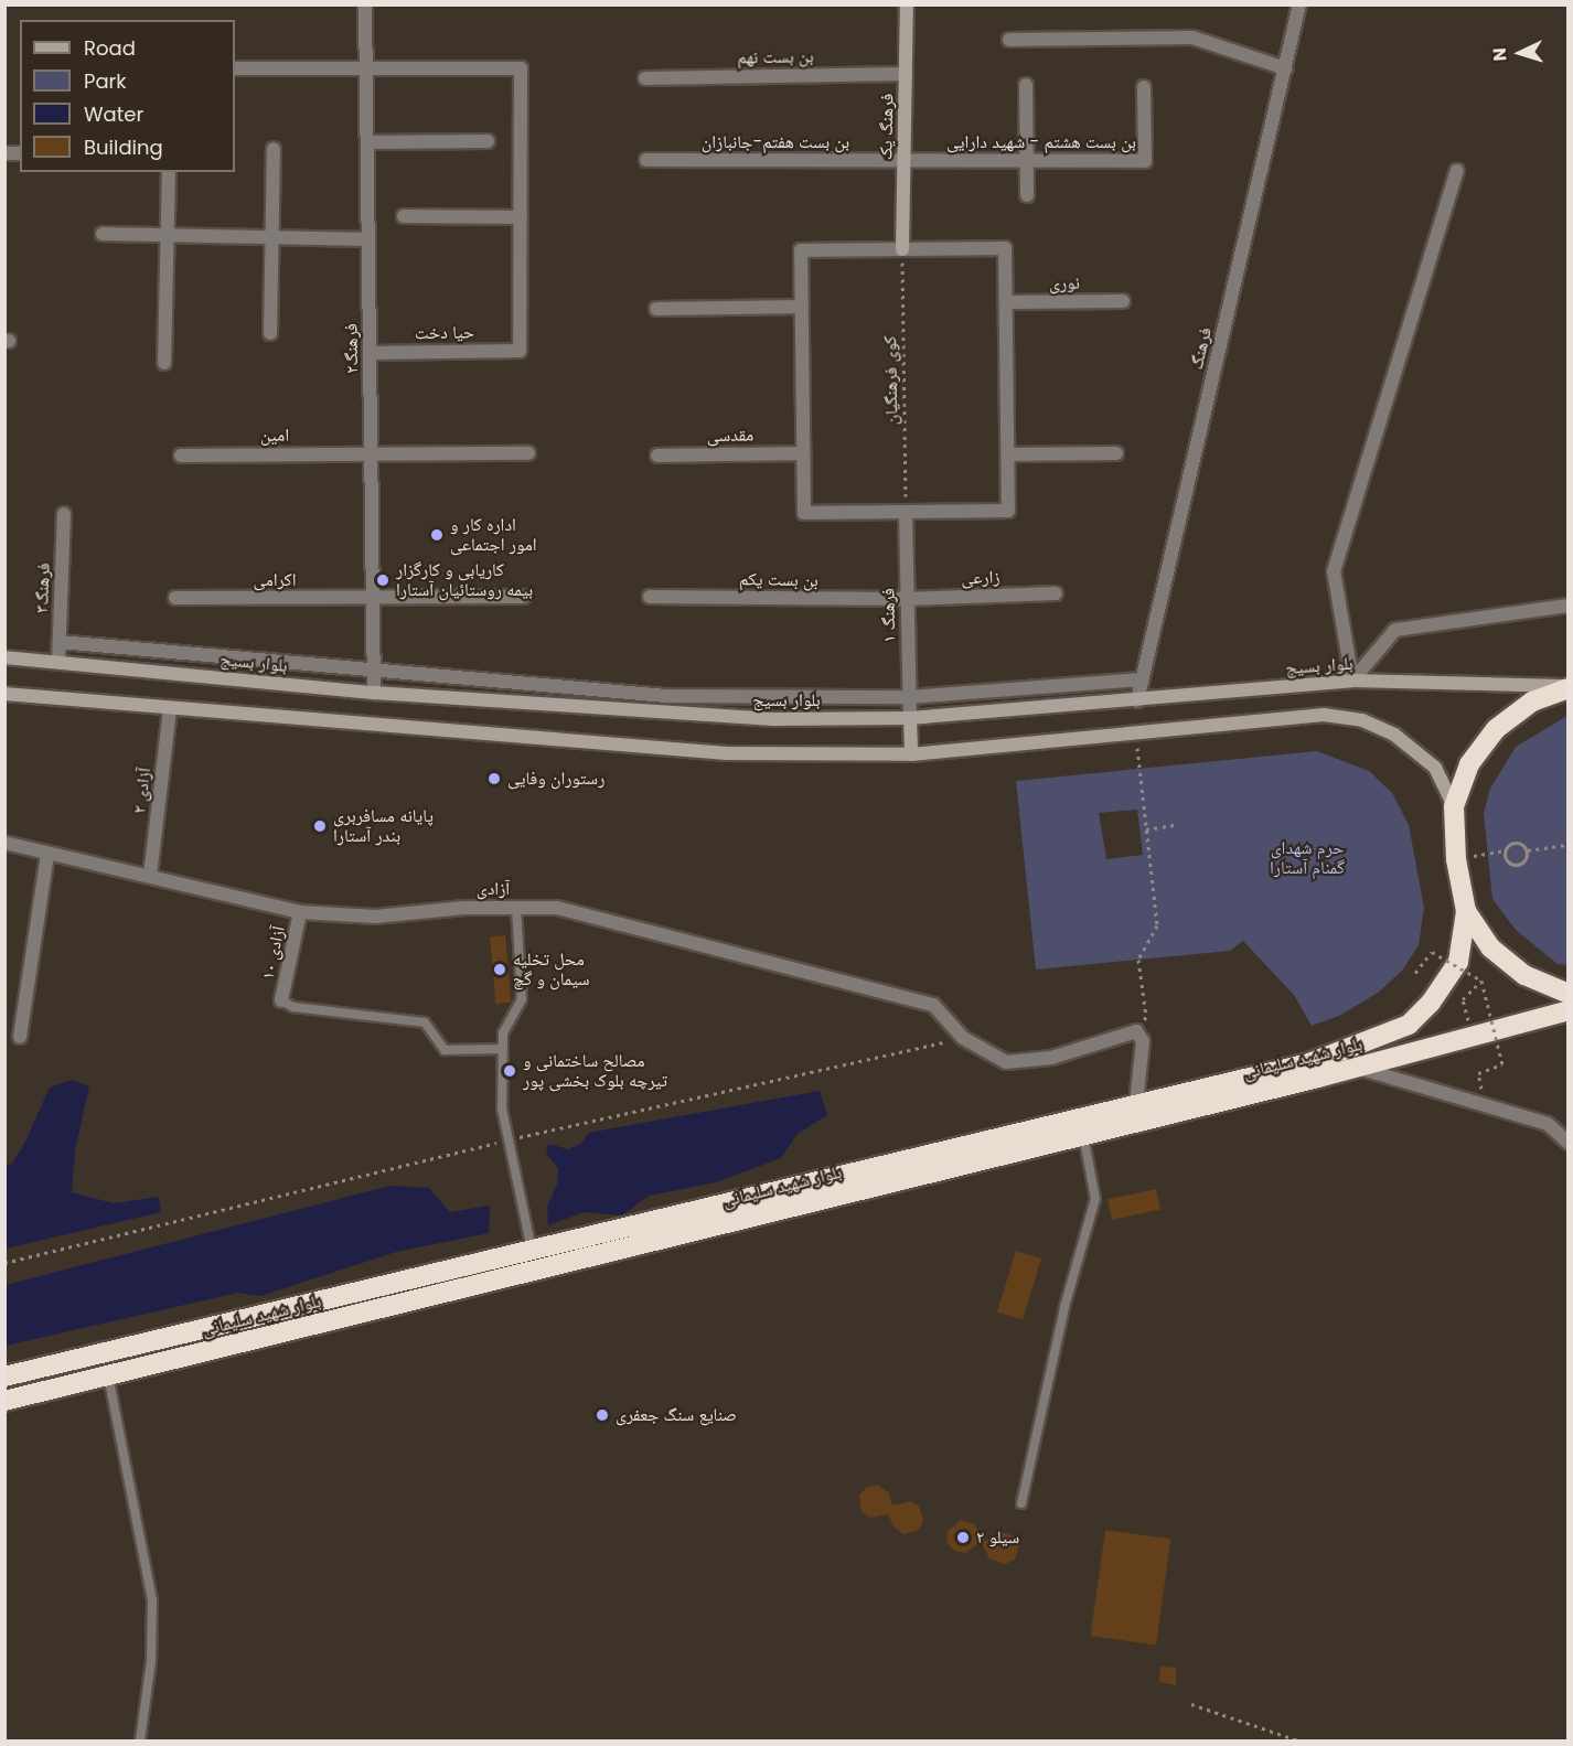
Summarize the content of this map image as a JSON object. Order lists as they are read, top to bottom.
{
  "streets": {
    "highway": ["بلوار شهید سلیمانی"],
    "main road": ["فرهنگ یک", "بلوار بسیج"],
    "street": [
      "بن بست نهم",
      "بن بست هفتم-جانبازان",
      "بن بست هشتم - شهید دارایی",
      "نوری",
      "حیا دخت",
      "فرهنگ۲",
      "فرهنگ",
      "امین",
      "مقدسی",
      "زارعی",
      "اکرامی",
      "بن بست یکم",
      "فرهنگ۳",
      "فرهنگ ۱",
      "آزادی ۲",
      "آزادی",
      "آزادی ۱۰"
    ],
    "path": ["کوی فرهنگیان"]
  },
  "crossings": [
    ["بن بست نهم", "فرهنگ یک"],
    ["فرهنگ یک", "بن بست هفتم-جانبازان"],
    ["فرهنگ یک", "بن بست هشتم - شهید دارایی"],
    ["فرهنگ یک", "کوی فرهنگیان"],
    ["بن بست هفتم-جانبازان", "بن بست هشتم - شهید دارایی"],
    ["حیا دخت", "فرهنگ۲"],
    ["فرهنگ۲", "امین"],
    ["فرهنگ۲", "اکرامی"],
    ["فرهنگ۲", "بلوار بسیج"],
    ["فرهنگ", "بلوار بسیج"],
    ["کوی فرهنگیان", "فرهنگ ۱"],
    ["زارعی", "بن بست یکم"],
    ["زارعی", "فرهنگ ۱"],
    ["بن بست یکم", "فرهنگ ۱"],
    ["فرهنگ۳", "بلوار بسیج"],
    ["فرهنگ ۱", "بلوار بسیج"],
    ["آزادی ۲", "آزادی"],
    ["آزادی", "آزادی ۱۰"]
  ],
  "parks": ["حرم شهدای گمنام آستارا"],
  "places": [
    "اداره کار و امور اجتماعی",
    "کاریابی و کارگزار بیمه روستائیان آستارا",
    "رستوران وفایی",
    "پایانه مسافربری بندر آستارا",
    "محل تخلیه سیمان و گچ",
    "مصالح ساختمانی و تیرچه بلوک بخشی پور",
    "صنایع سنگ جعفری",
    "سیلو ۲"
  ],
  "legend": [
    "Road",
    "Park",
    "Water",
    "Building"
  ],
  "north": "left"
}
